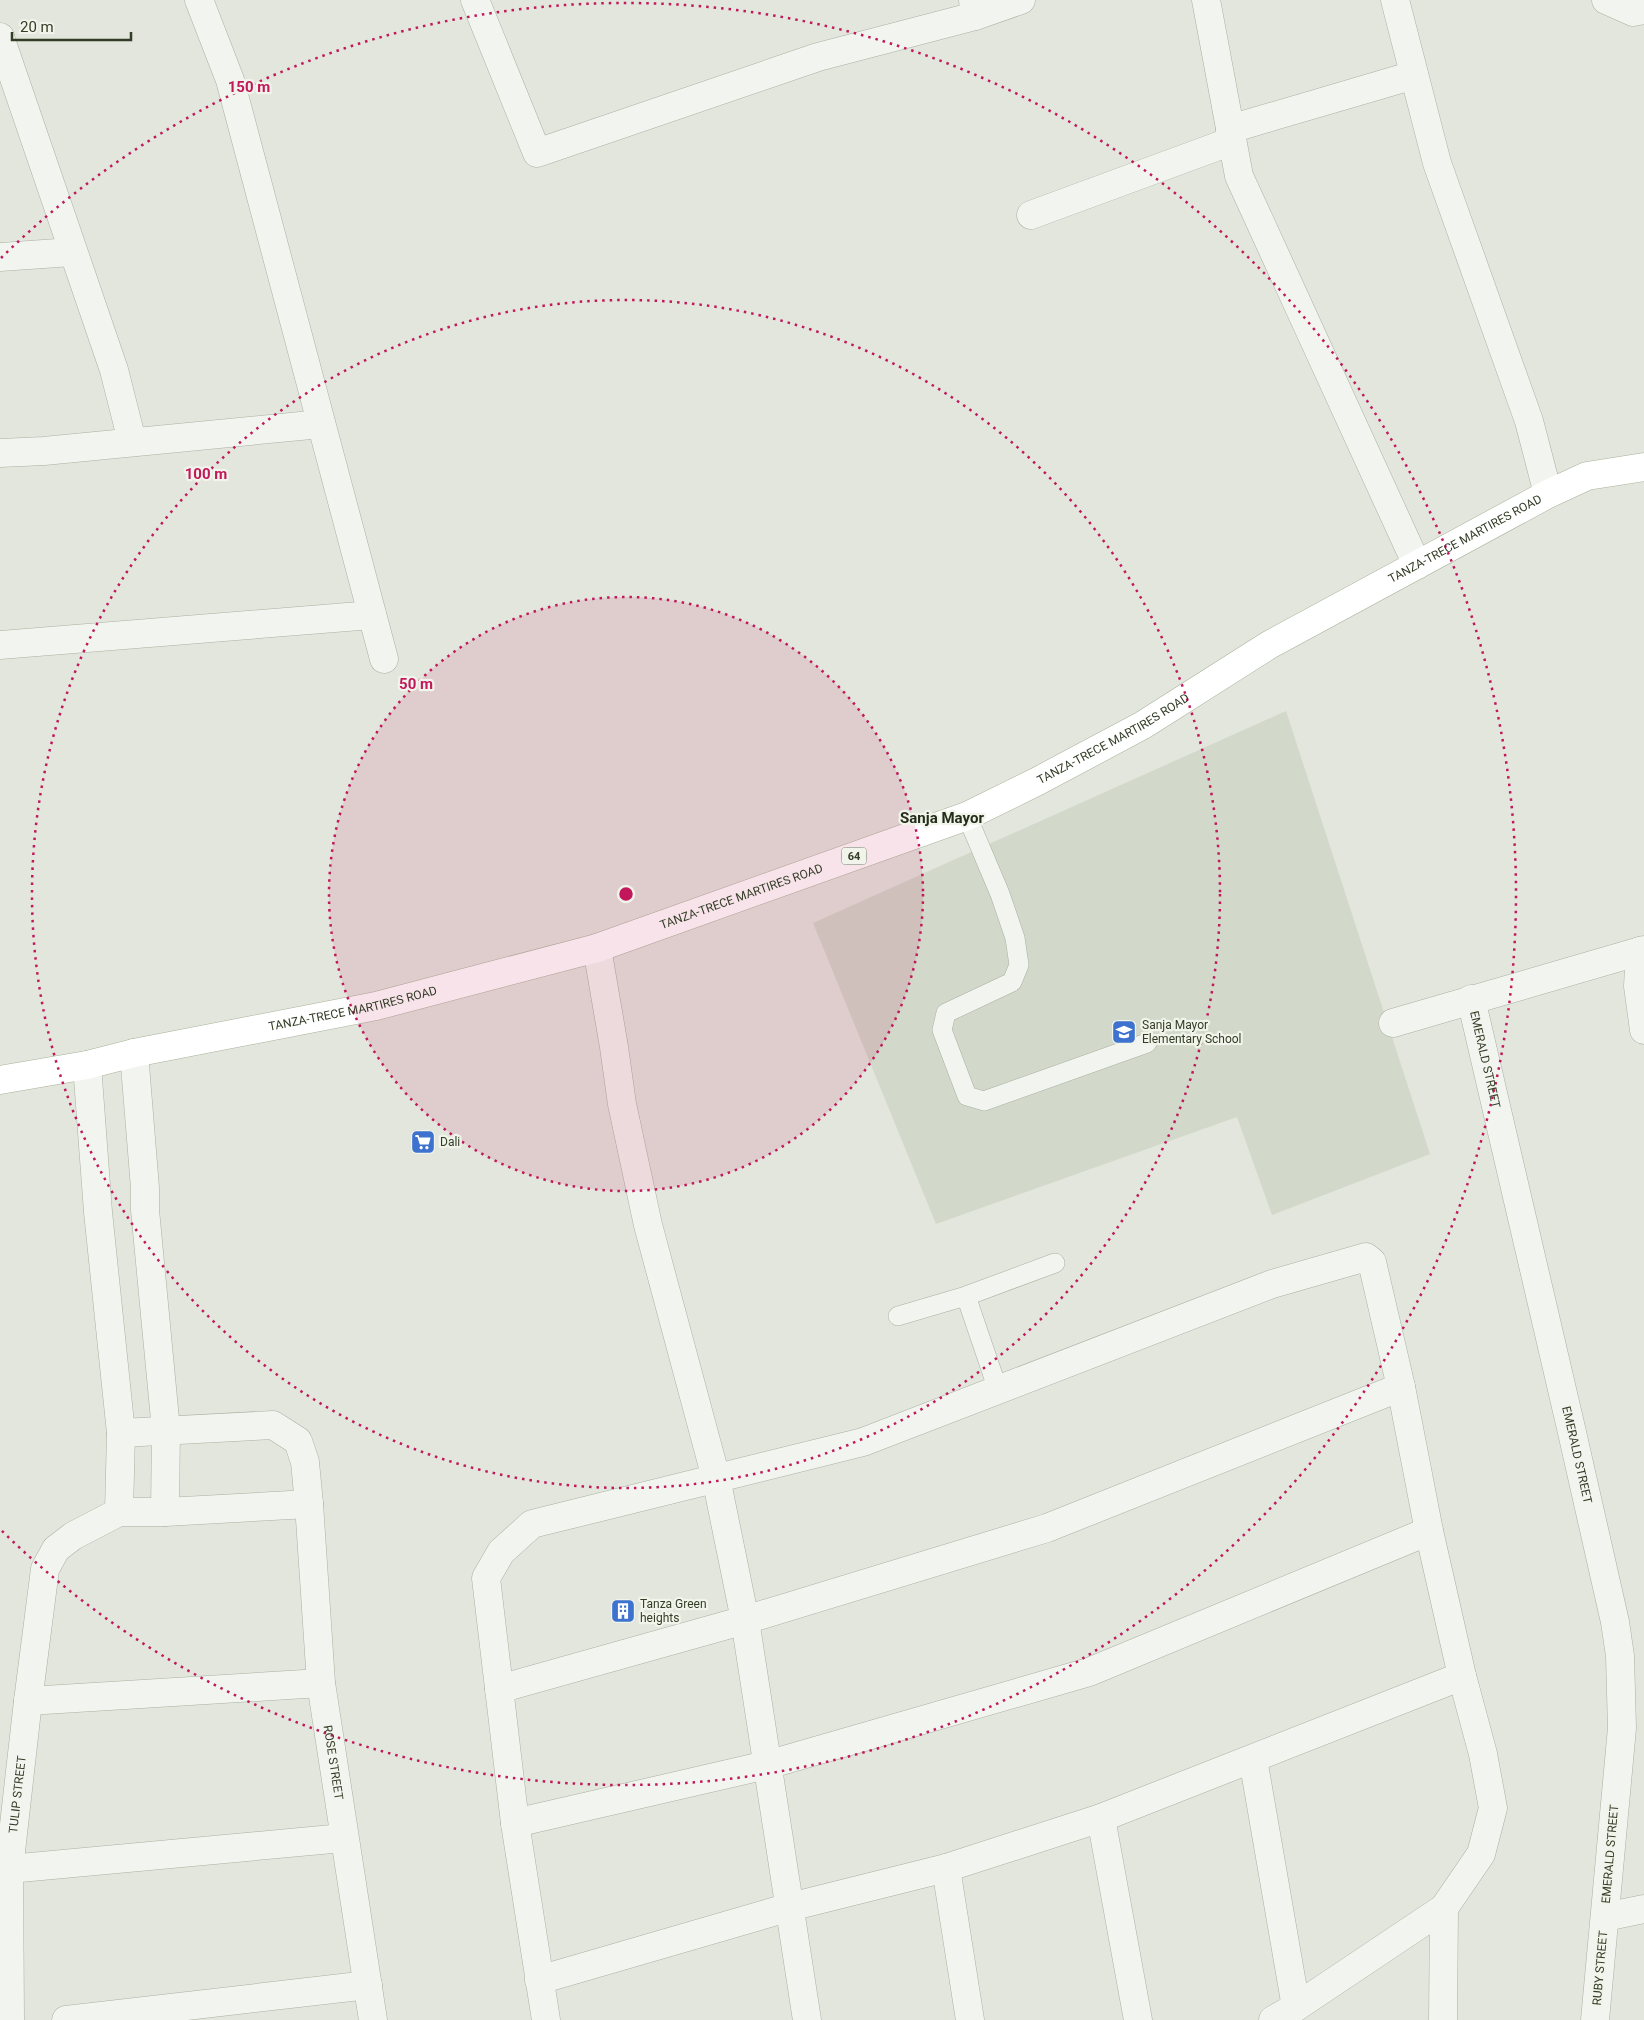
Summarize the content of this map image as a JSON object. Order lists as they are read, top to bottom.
{
  "streets": {
    "main road": ["TANZA-TRECE MARTIRES ROAD", "64"],
    "street": [
      "EMERALD STREET",
      "ROSE STREET",
      "TULIP STREET",
      "RUBY STREET"
    ]
  },
  "crossings": [
    ["EMERALD STREET", "RUBY STREET"]
  ],
  "districts": ["Sanja Mayor"],
  "places": {
    "school or university": ["Sanja Mayor Elementary School"],
    "supermarket": ["Dali"],
    "building": ["Tanza Green heights"]
  },
  "scale_bar": "20 m",
  "rings": ["150 m", "100 m", "50 m"]
}
